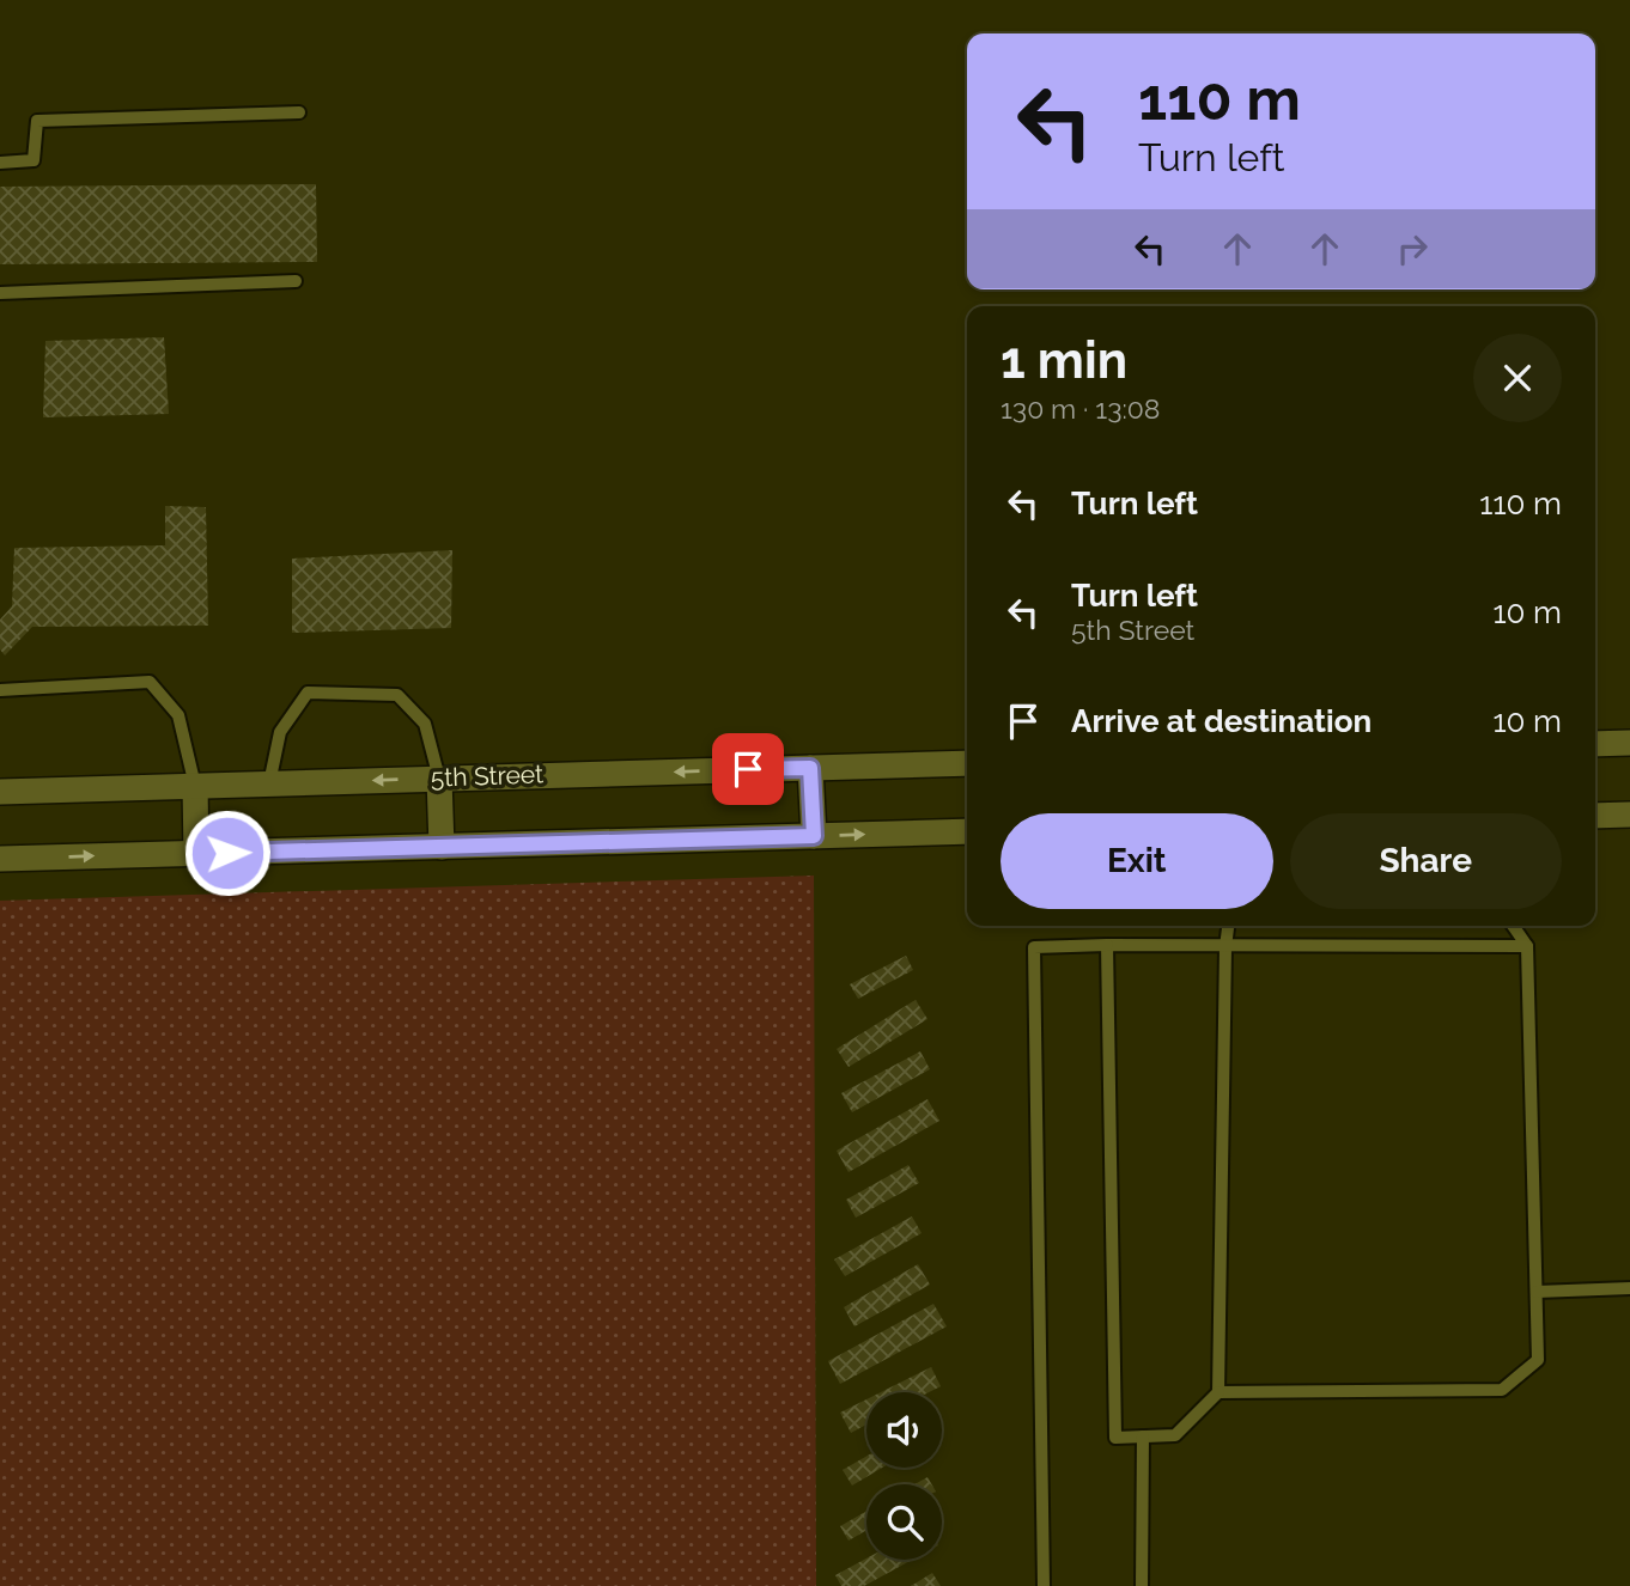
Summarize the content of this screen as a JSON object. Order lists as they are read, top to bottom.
{
  "streets": {
    "main road": ["5th Street"]
  },
  "page": {
    "turn": ["110 m", "Turn left"],
    "heading": ["1 min", "130 m · 13:08"],
    "list": [
      {
        "name": "Turn left",
        "value": "110 m"
      },
      {
        "name": "Turn left",
        "note": "5th Street",
        "value": "10 m"
      },
      {
        "name": "Arrive at destination",
        "value": "10 m"
      }
    ],
    "buttons": ["Exit", "Share"]
  }
}
